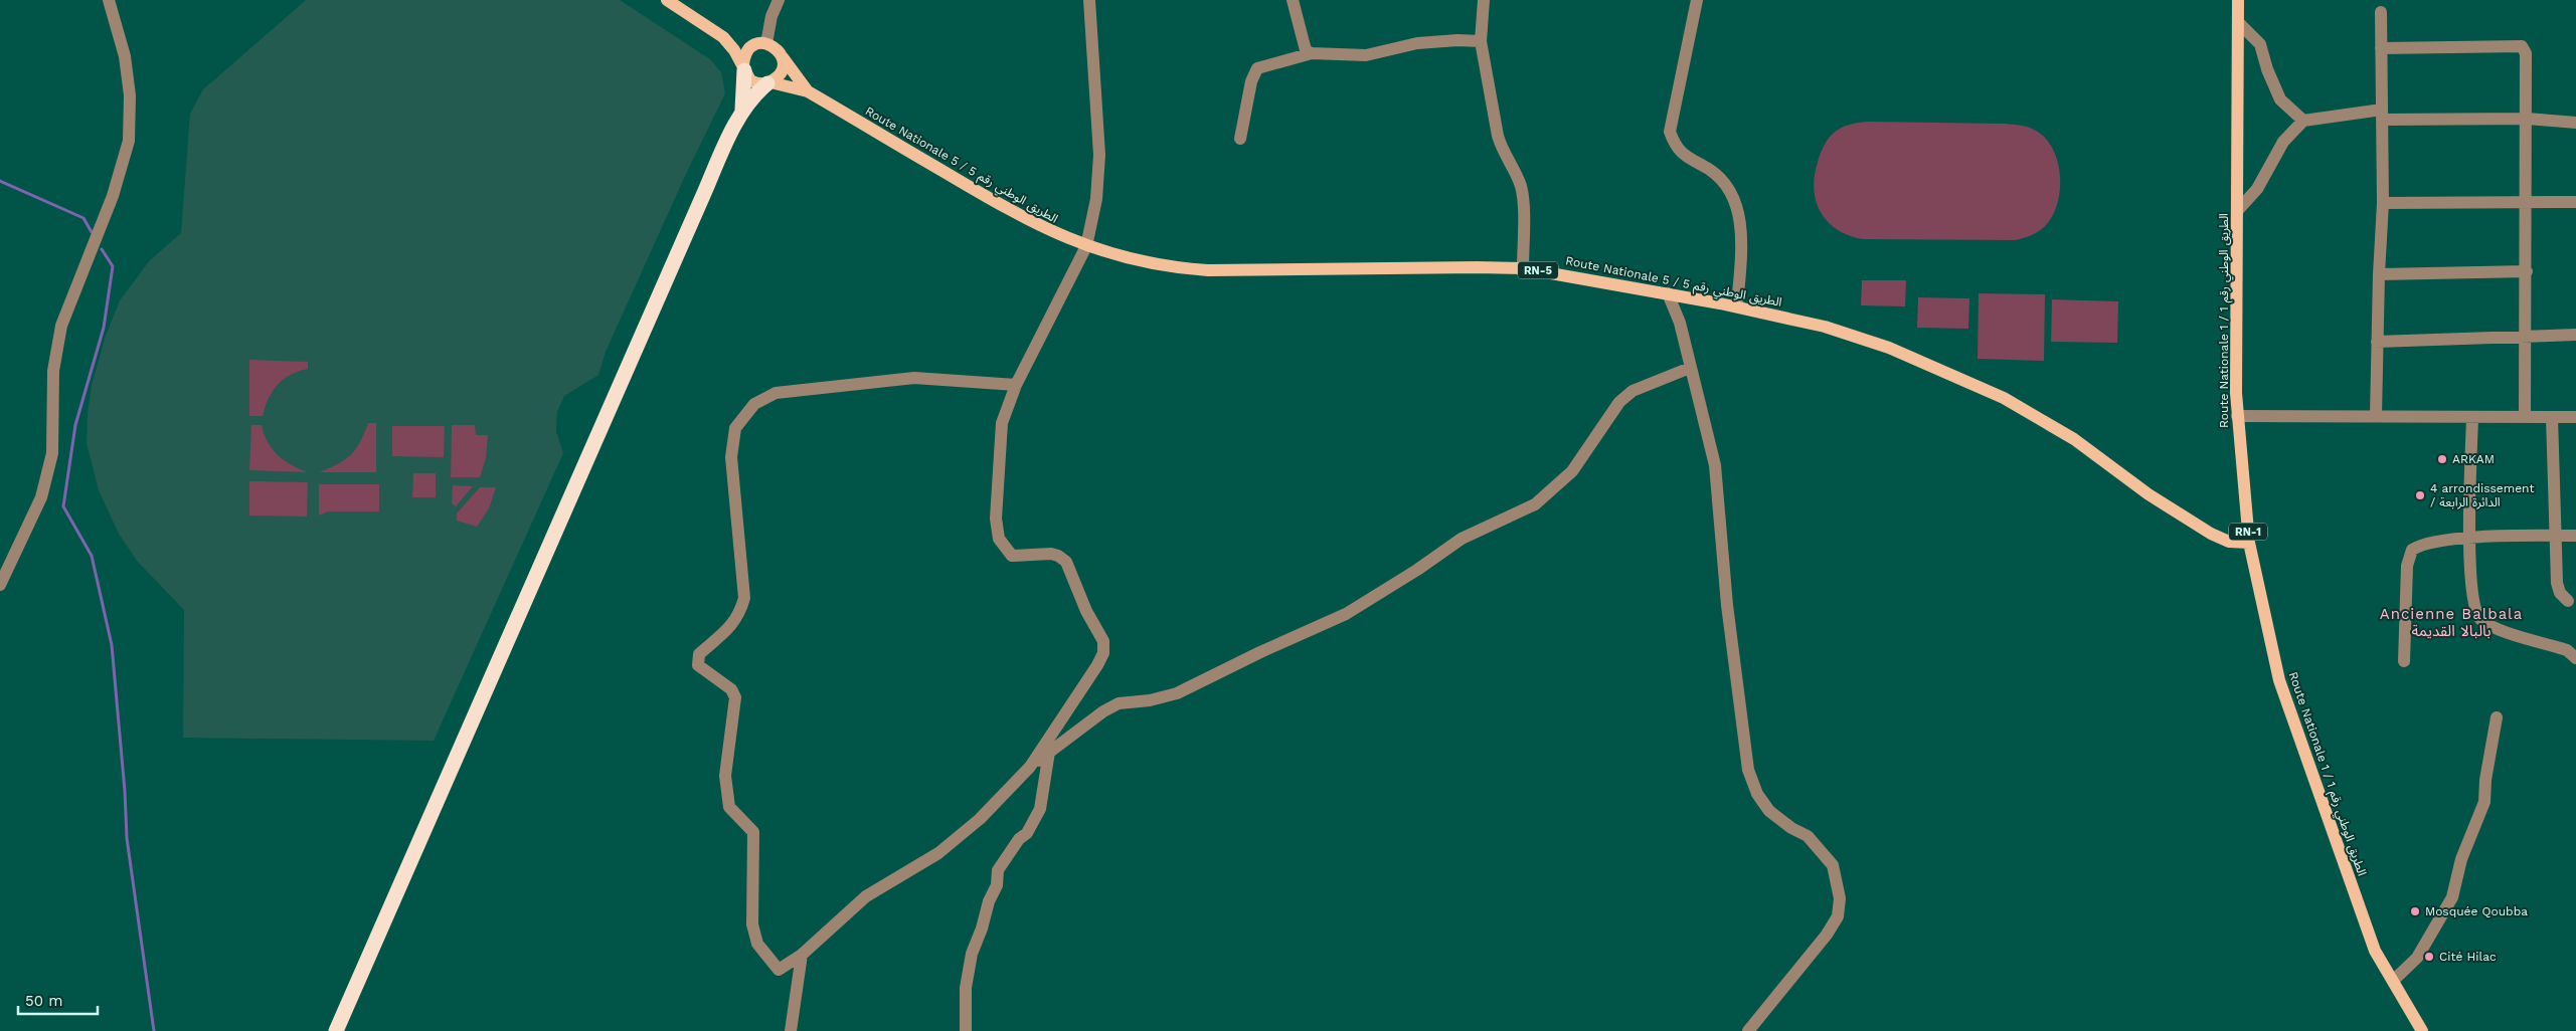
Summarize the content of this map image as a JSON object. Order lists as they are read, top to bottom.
{
  "streets": {
    "main road": [
      "Route Nationale 5 / الطريق الوطني رقم 5",
      "RN-5",
      "Route Nationale 1 / الطريق الوطني رقم 1",
      "RN-1"
    ]
  },
  "crossings": [
    ["Route Nationale 5 / الطريق الوطني رقم 5", "RN-5"],
    ["Route Nationale 5 / الطريق الوطني رقم 5", "Route Nationale 1 / الطريق الوطني رقم 1"]
  ],
  "districts": ["Ancienne Balbala بالبالا القديمة"],
  "places": [
    "ARKAM",
    "4 arrondissement / الدائرة الرابعة",
    "Mosquée Qoubba",
    "Cité Hilac"
  ],
  "scale_bar": "50 m"
}
